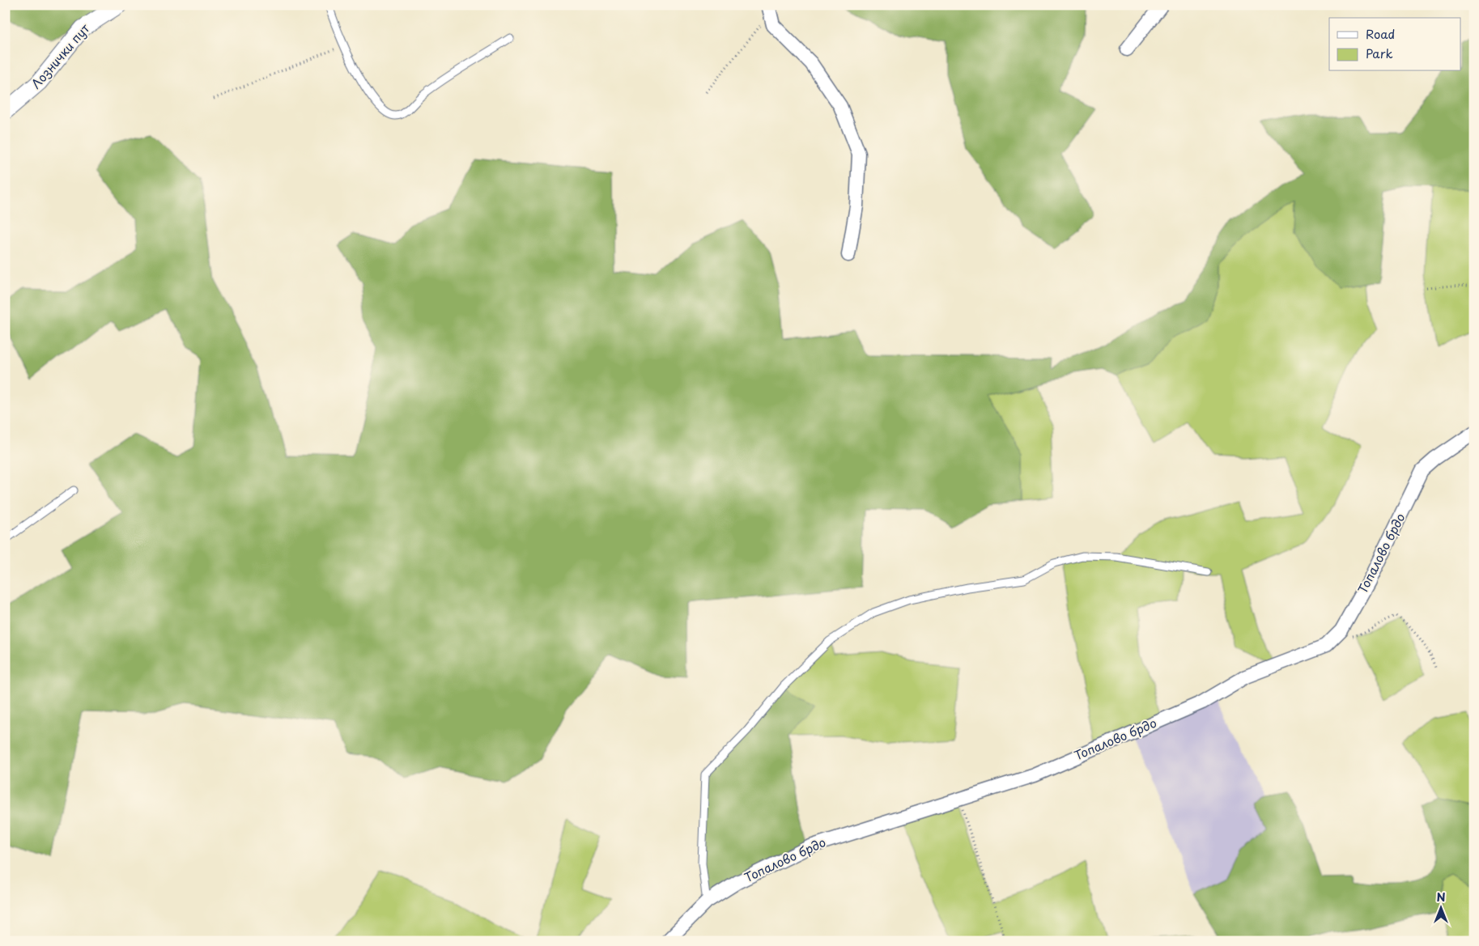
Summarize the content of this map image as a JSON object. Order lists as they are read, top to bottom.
{
  "streets": {
    "street": ["Лознички пут", "Топалово брдо"]
  },
  "legend": ["Road", "Park"],
  "north": "top"
}
